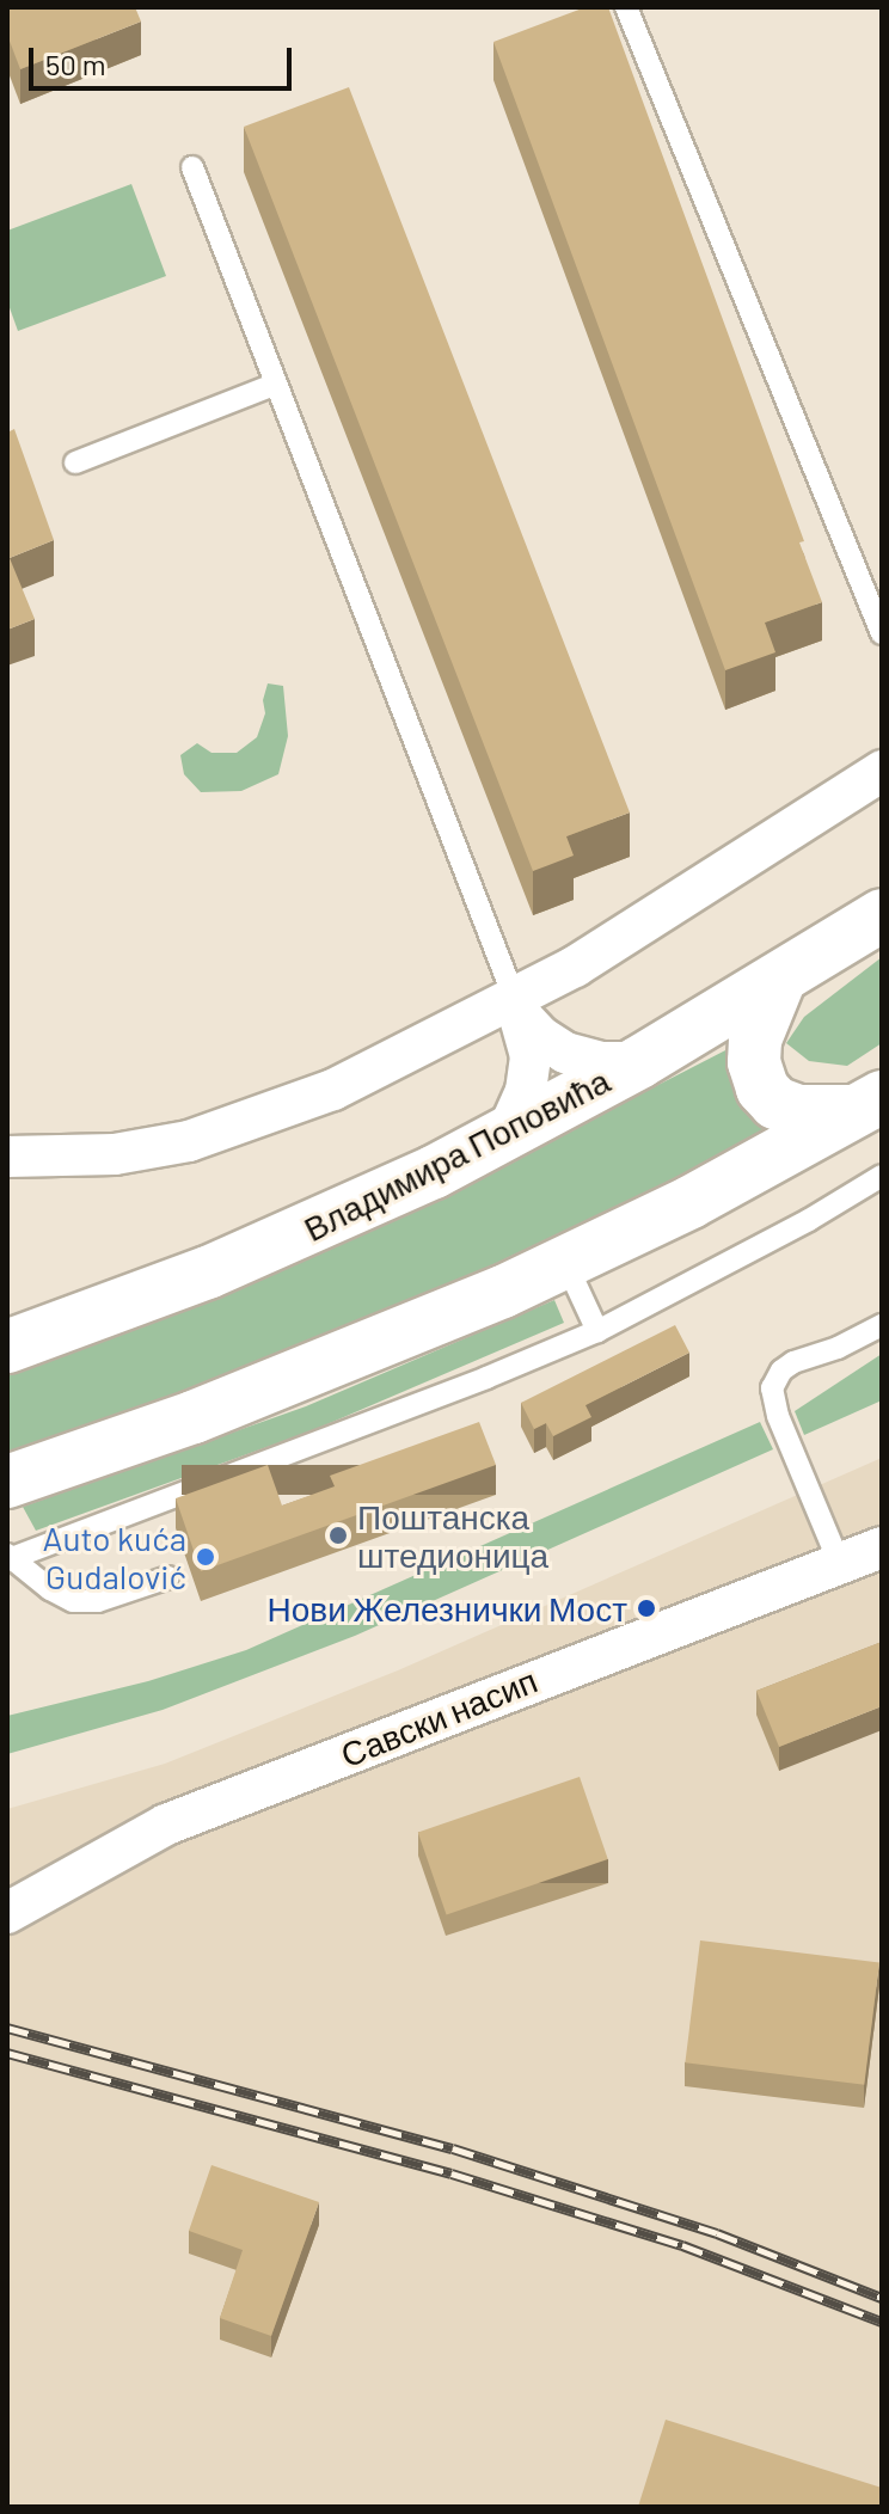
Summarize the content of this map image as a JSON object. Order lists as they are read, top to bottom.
{
  "streets": {
    "main road": ["Владимира Поповића"],
    "street": ["Савски насип"]
  },
  "places": ["Поштанска штедионица", "Auto kuća Gudalović", "Нови Железнички Мост"],
  "scale_bar": "50 m"
}
